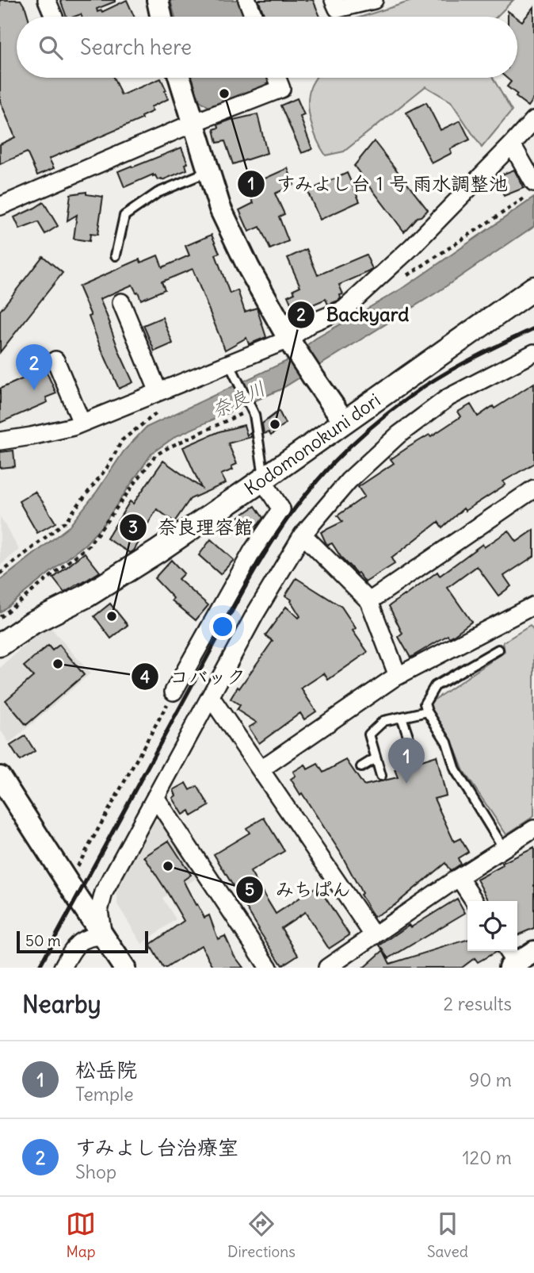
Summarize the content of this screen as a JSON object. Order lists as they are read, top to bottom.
{
  "streets": {
    "main road": ["Kodomonokuni dori"]
  },
  "water": ["奈良川"],
  "places": [
    "すみよし台１号 雨水調整池",
    "Backyard",
    "奈良理容館",
    "コバック",
    "みちぱん"
  ],
  "scale_bar": "50 m",
  "page": {
    "search": "Search here",
    "pins": ["2", "1"],
    "scale": "50 m",
    "heading": ["Nearby", "2 results"],
    "list": [
      {
        "mark": "1",
        "name": "松岳院",
        "note": "Temple",
        "value": "90 m"
      },
      {
        "mark": "2",
        "name": "すみよし台治療室",
        "note": "Shop",
        "value": "120 m"
      }
    ],
    "nav": ["Map", "Directions", "Saved"]
  }
}
